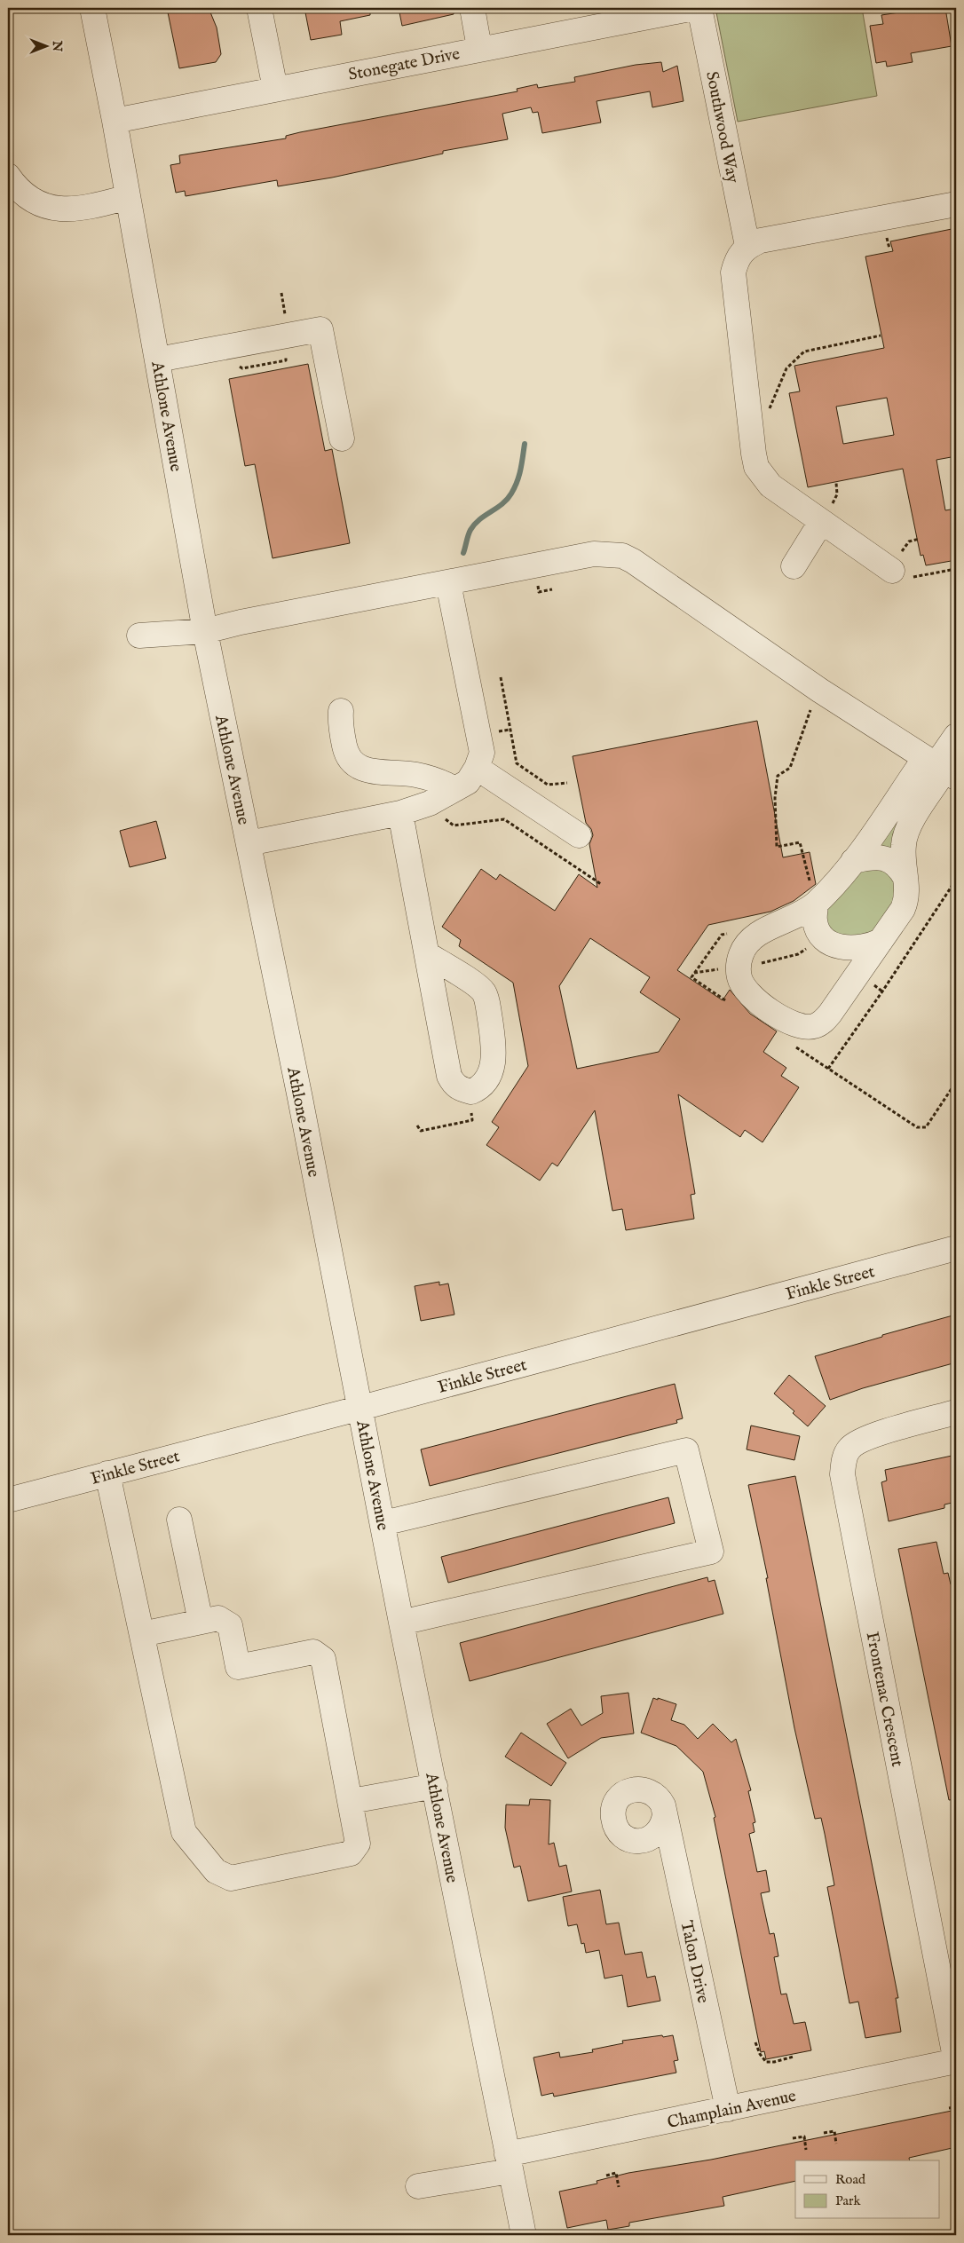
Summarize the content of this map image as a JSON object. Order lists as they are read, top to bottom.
{
  "streets": {
    "street": [
      "Stonegate Drive",
      "Southwood Way",
      "Athlone Avenue",
      "Finkle Street",
      "Frontenac Crescent",
      "Talon Drive",
      "Champlain Avenue"
    ]
  },
  "crossings": [
    ["Stonegate Drive", "Athlone Avenue"],
    ["Athlone Avenue", "Finkle Street"],
    ["Athlone Avenue", "Champlain Avenue"],
    ["Frontenac Crescent", "Champlain Avenue"],
    ["Talon Drive", "Champlain Avenue"]
  ],
  "legend": ["Road", "Park"],
  "north": "right"
}
